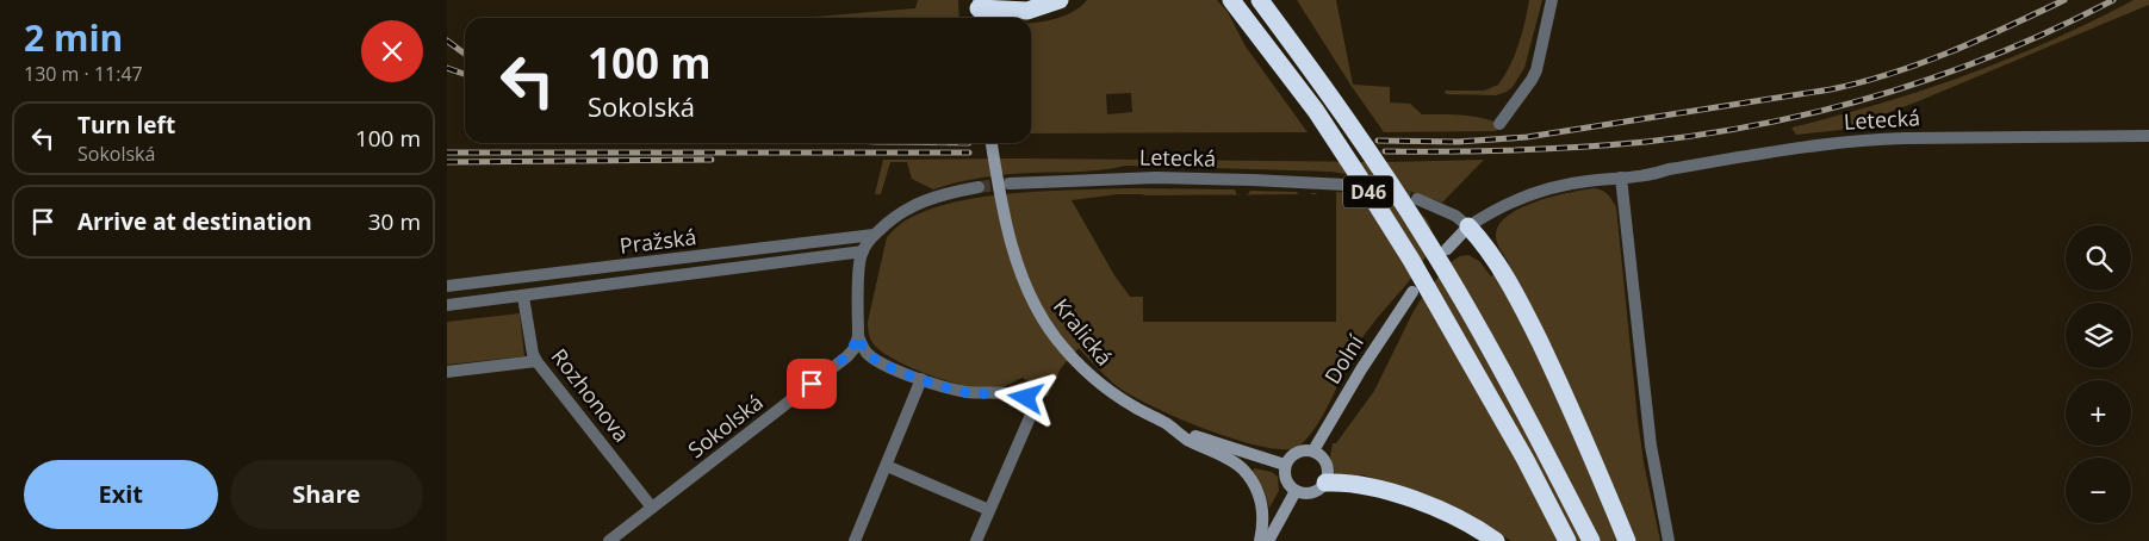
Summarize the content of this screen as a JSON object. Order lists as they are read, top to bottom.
{
  "streets": {
    "highway": ["D46"],
    "main road": ["Kralická", "Dolní"],
    "street": [
      "Letecká",
      "Pražská",
      "Rozhonova",
      "Sokolská"
    ]
  },
  "crossings": [
    ["Pražská", "Rozhonova"],
    ["Rozhonova", "Sokolská"]
  ],
  "page": {
    "heading": ["2 min", "130 m · 11:47"],
    "turn": ["100 m", "Sokolská"],
    "list": [
      {
        "name": "Turn left",
        "note": "Sokolská",
        "value": "100 m"
      },
      {
        "name": "Arrive at destination",
        "value": "30 m"
      }
    ],
    "map_buttons": ["+", "−"],
    "buttons": ["Exit", "Share"]
  }
}
